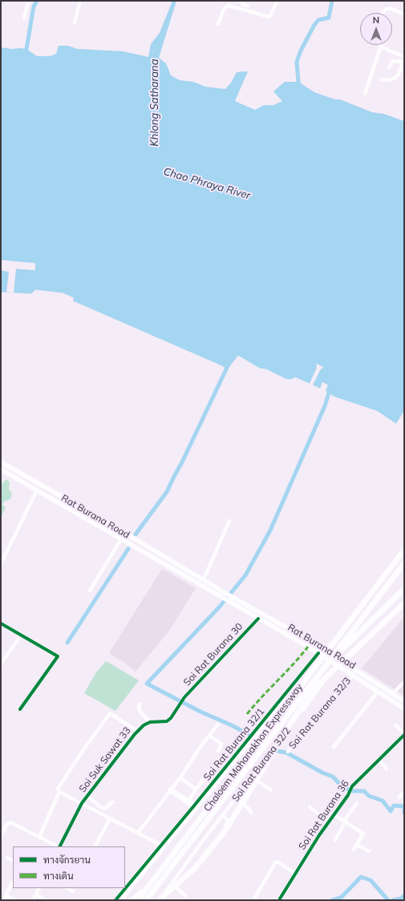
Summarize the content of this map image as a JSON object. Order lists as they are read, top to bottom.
{
  "streets": {
    "highway": ["Chaloem Mahanakhon Expressway"],
    "main road": ["Rat Burana Road"],
    "street": [
      "Soi Rat Burana 30",
      "Soi Rat Burana 32/3",
      "Soi Rat Burana 32/1",
      "Soi Suk Sawat 33",
      "Soi Rat Burana 32/2",
      "Soi Rat Burana 36"
    ]
  },
  "crossings": [
    ["Rat Burana Road", "Soi Rat Burana 30"],
    ["Rat Burana Road", "Soi Rat Burana 32/3"],
    ["Rat Burana Road", "Soi Rat Burana 32/1"],
    ["Rat Burana Road", "Soi Rat Burana 32/2"],
    ["Soi Rat Burana 30", "Soi Suk Sawat 33"]
  ],
  "water": ["Khlong Satharana", "Chao Phraya River"],
  "legend": ["ทางจักรยาน", "ทางเดิน"],
  "north": "top"
}
